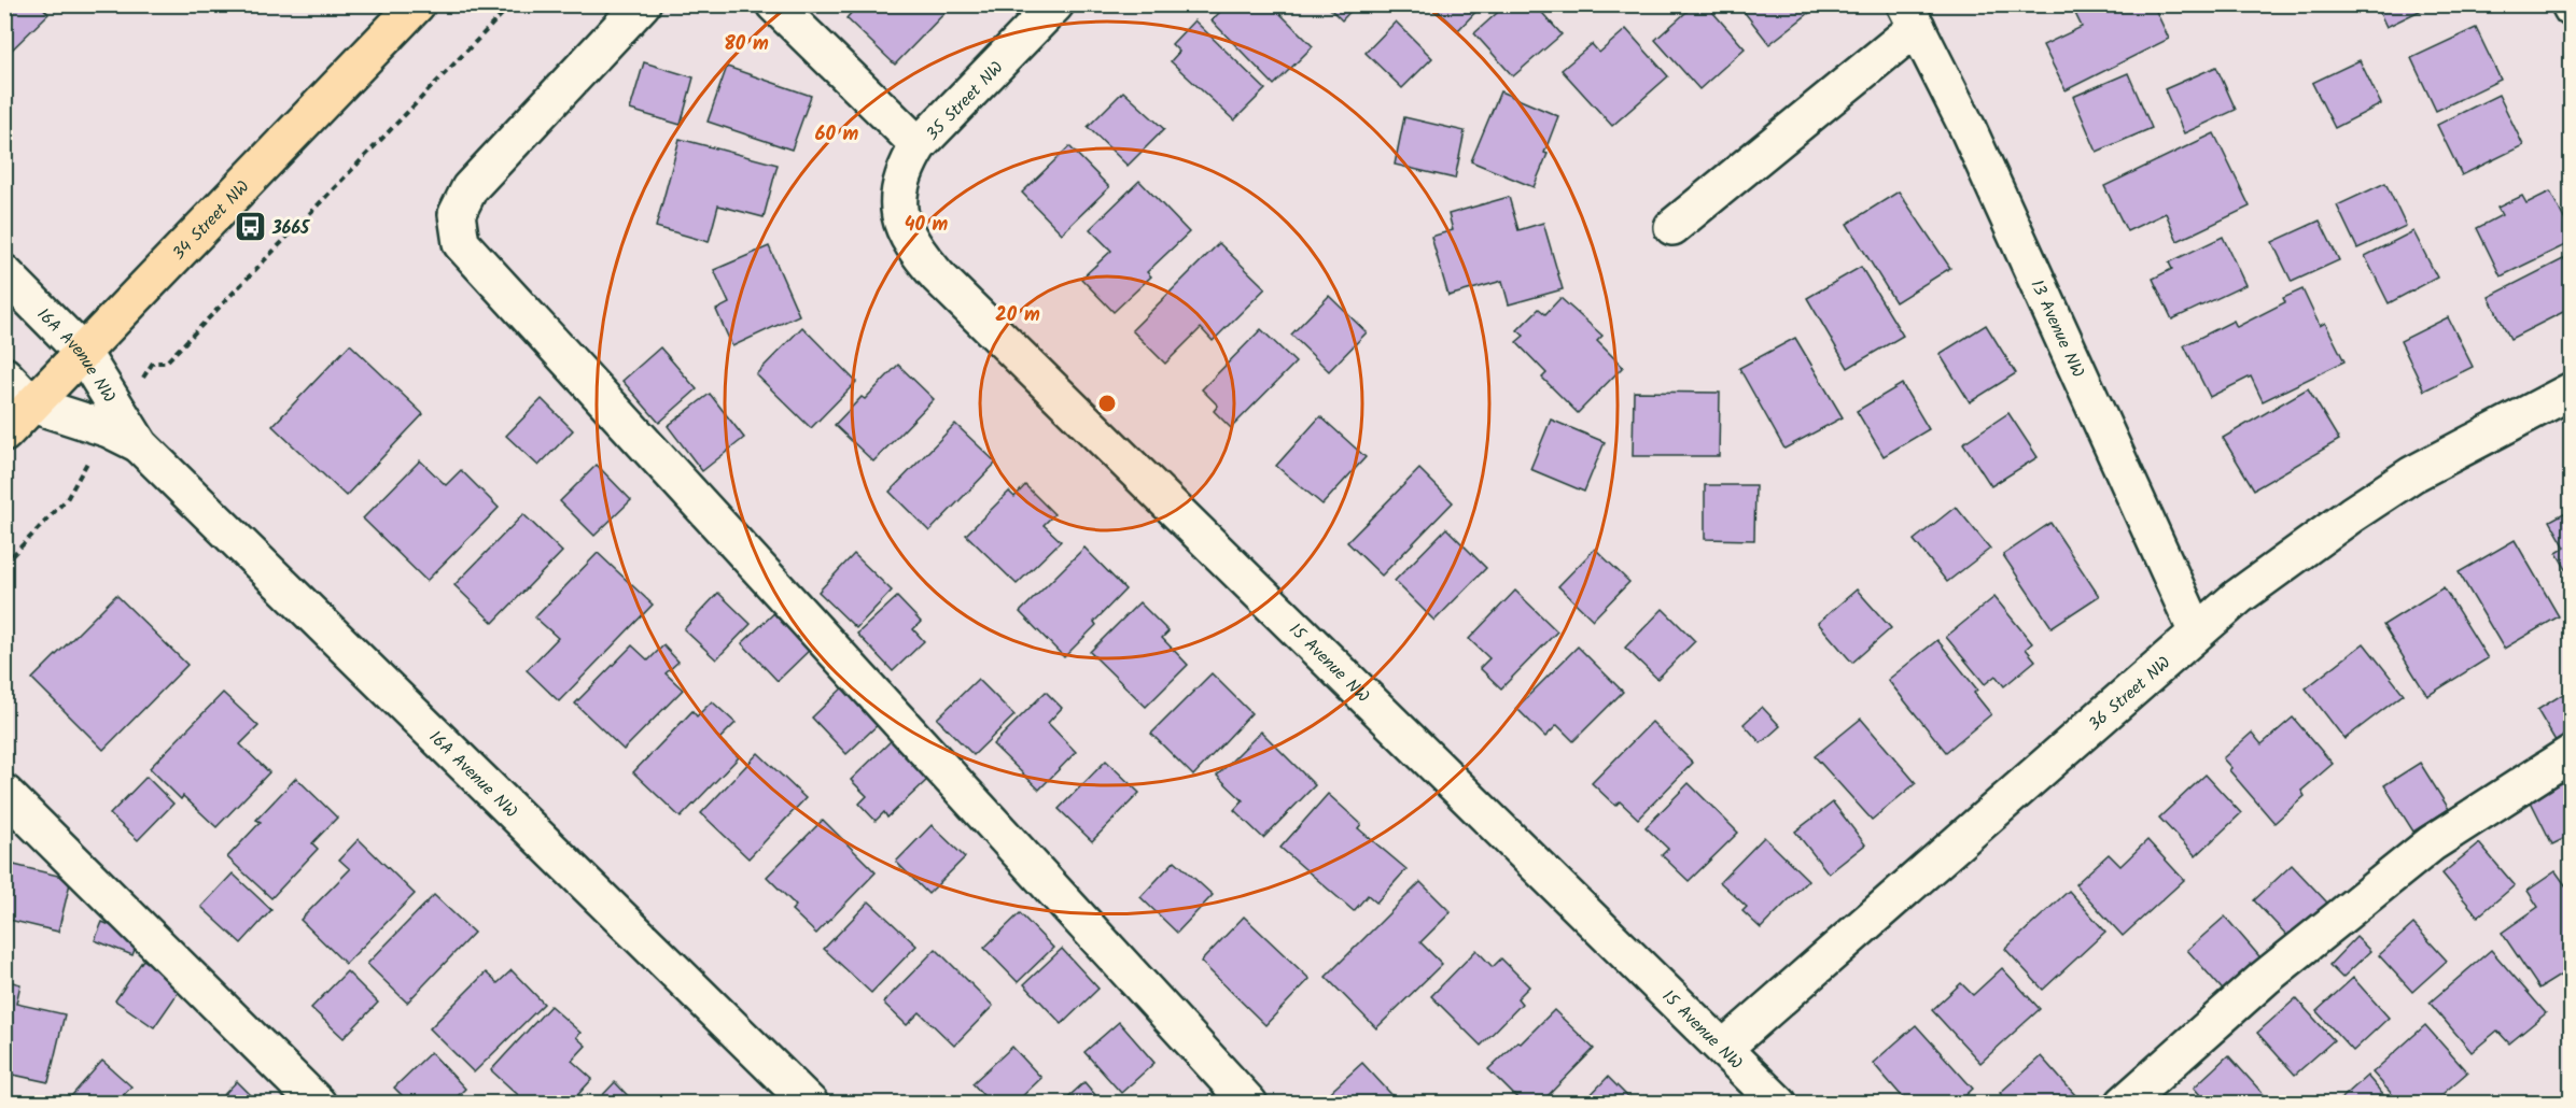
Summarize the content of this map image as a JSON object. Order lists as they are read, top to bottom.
{
  "streets": {
    "main road": ["34 Street NW"],
    "street": [
      "35 Street NW",
      "13 Avenue NW",
      "16A Avenue NW",
      "15 Avenue NW",
      "36 Street NW"
    ]
  },
  "crossings": [
    ["35 Street NW", "15 Avenue NW"],
    ["34 Street NW", "16A Avenue NW"],
    ["13 Avenue NW", "36 Street NW"],
    ["15 Avenue NW", "36 Street NW"]
  ],
  "places": {
    "bus stop": ["3665"]
  },
  "rings": [
    "80 m",
    "60 m",
    "40 m",
    "20 m"
  ]
}
